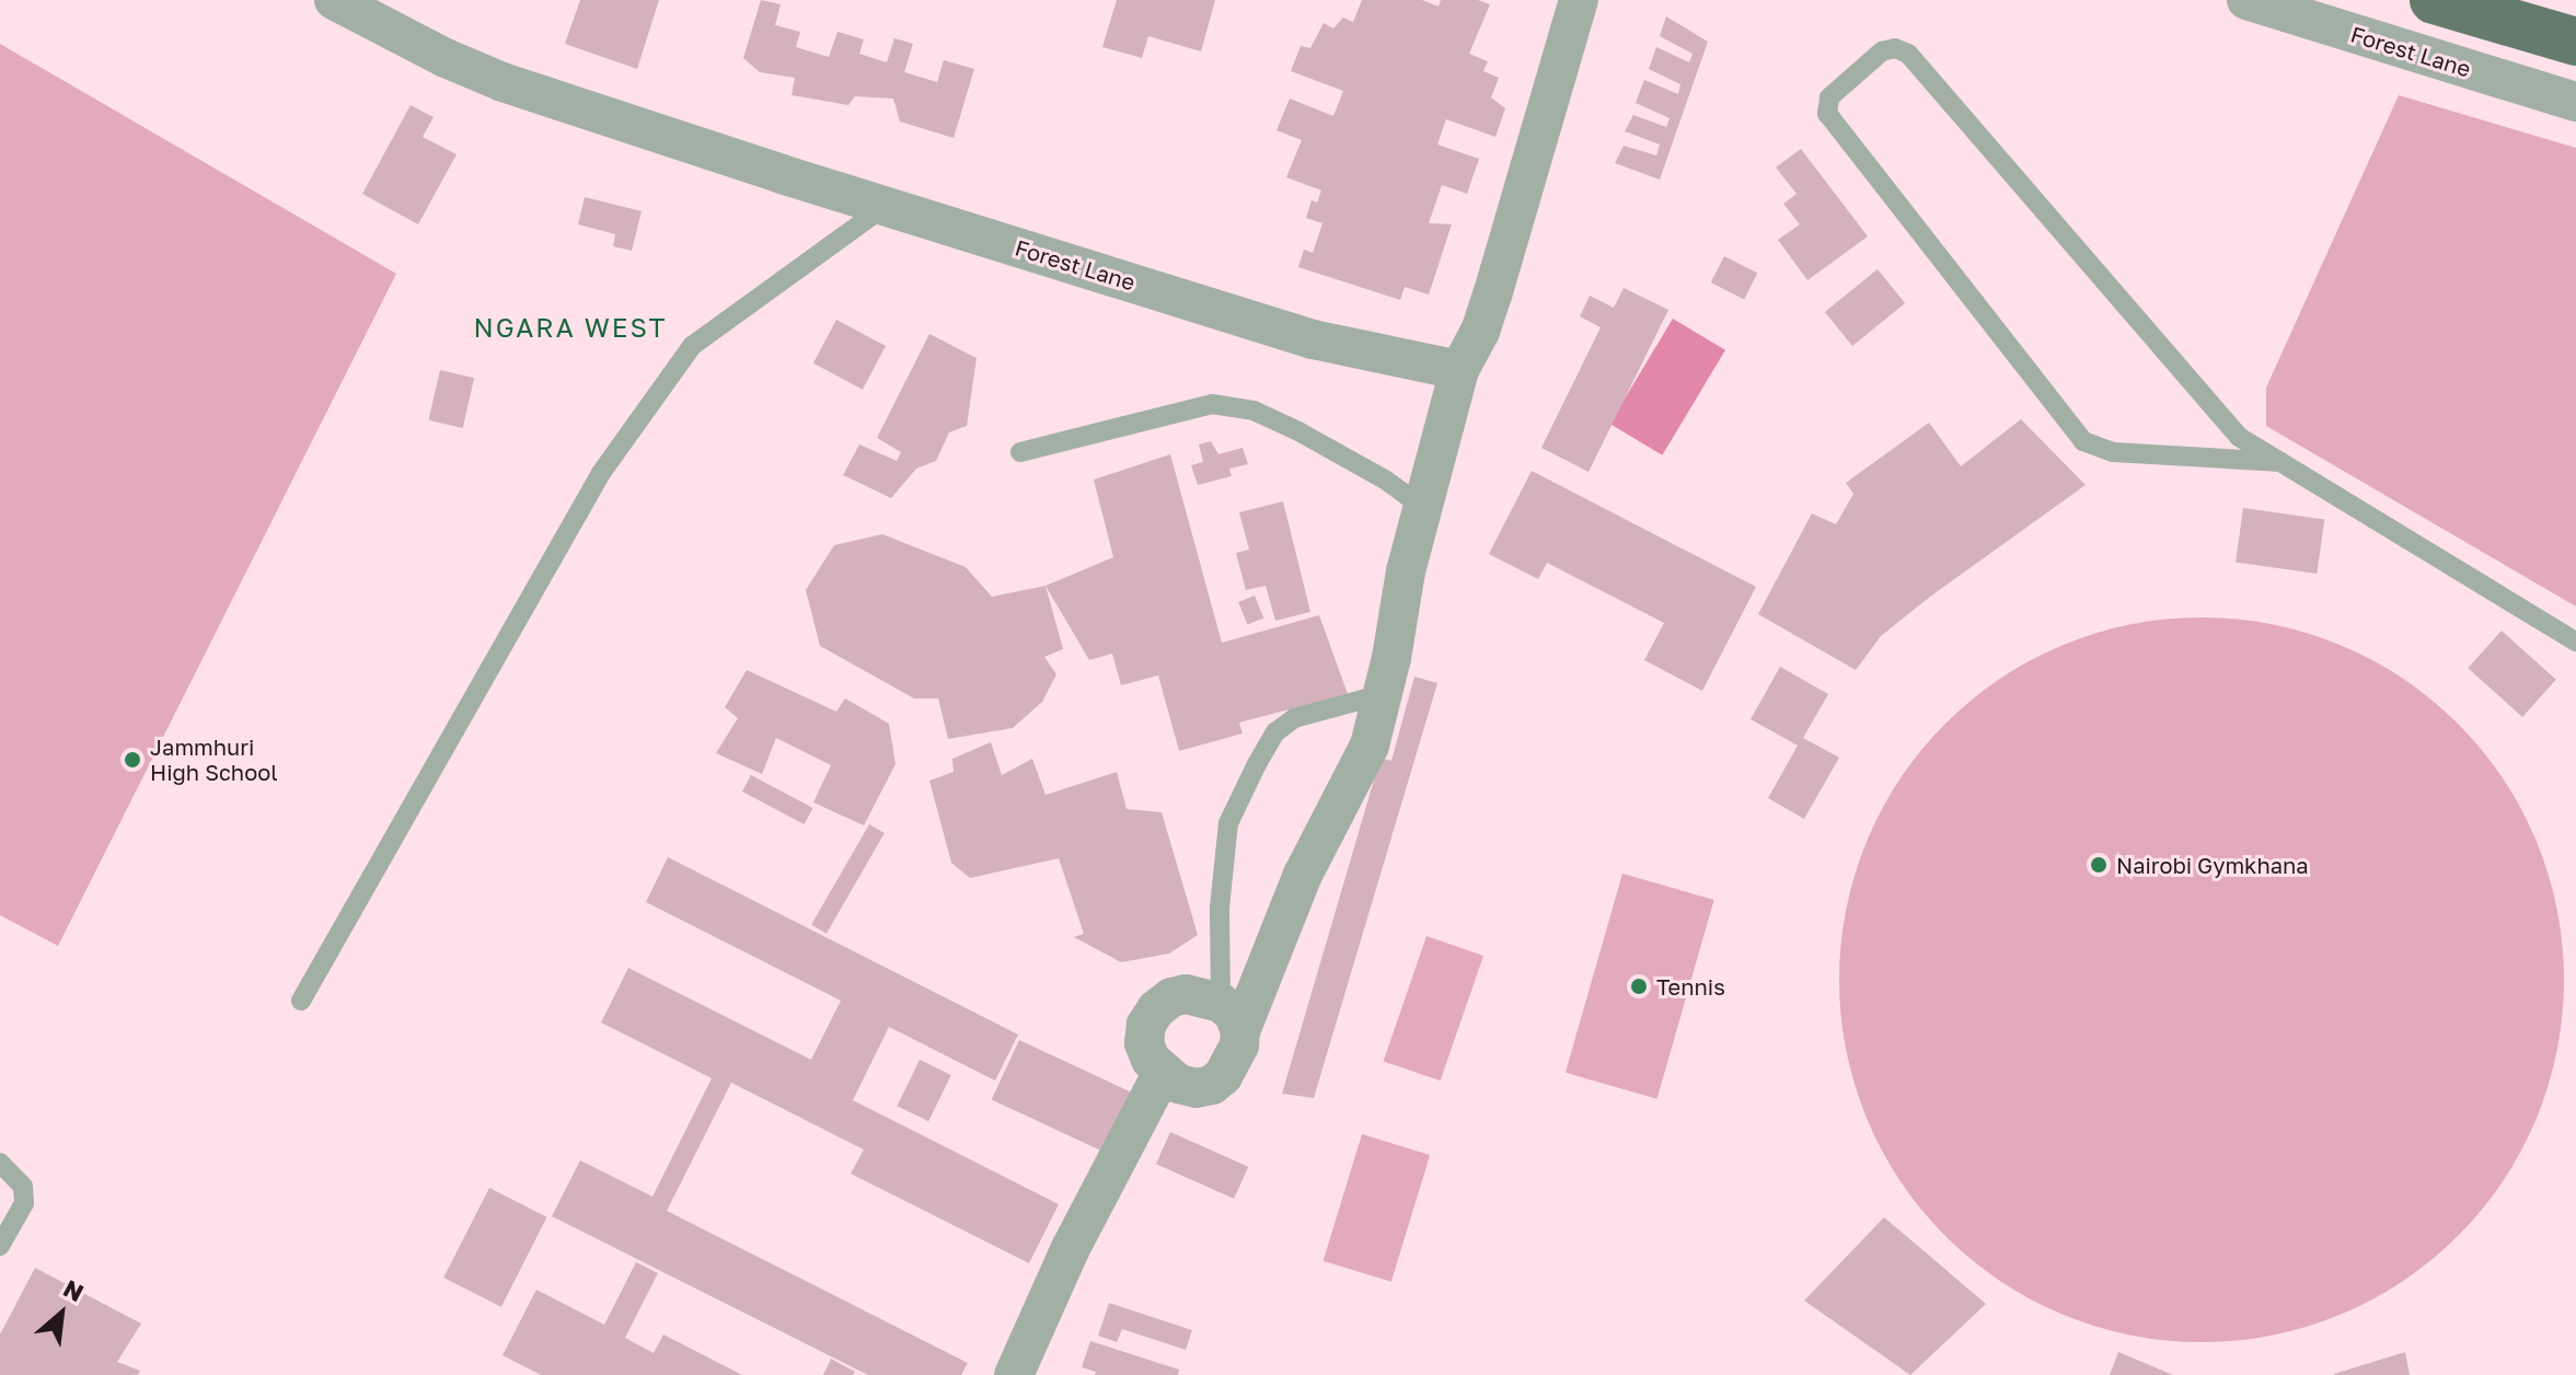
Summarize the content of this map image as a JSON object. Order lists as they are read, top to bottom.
{
  "streets": {
    "street": ["Forest Lane"]
  },
  "districts": ["NGARA WEST"],
  "places": ["Jammhuri High School", "Nairobi Gymkhana", "Tennis"],
  "north": "top right"
}
